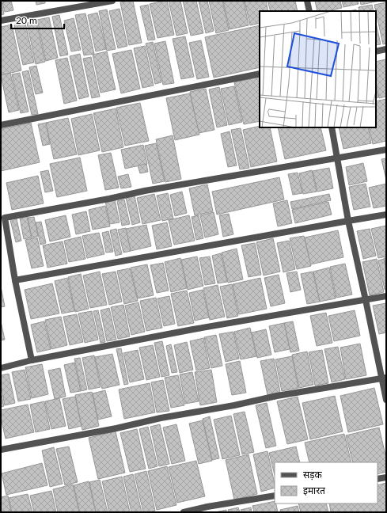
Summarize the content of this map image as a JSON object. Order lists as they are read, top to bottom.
{
  "legend": ["सड़क", "इमारत"],
  "scale_bar": "20 m"
}
